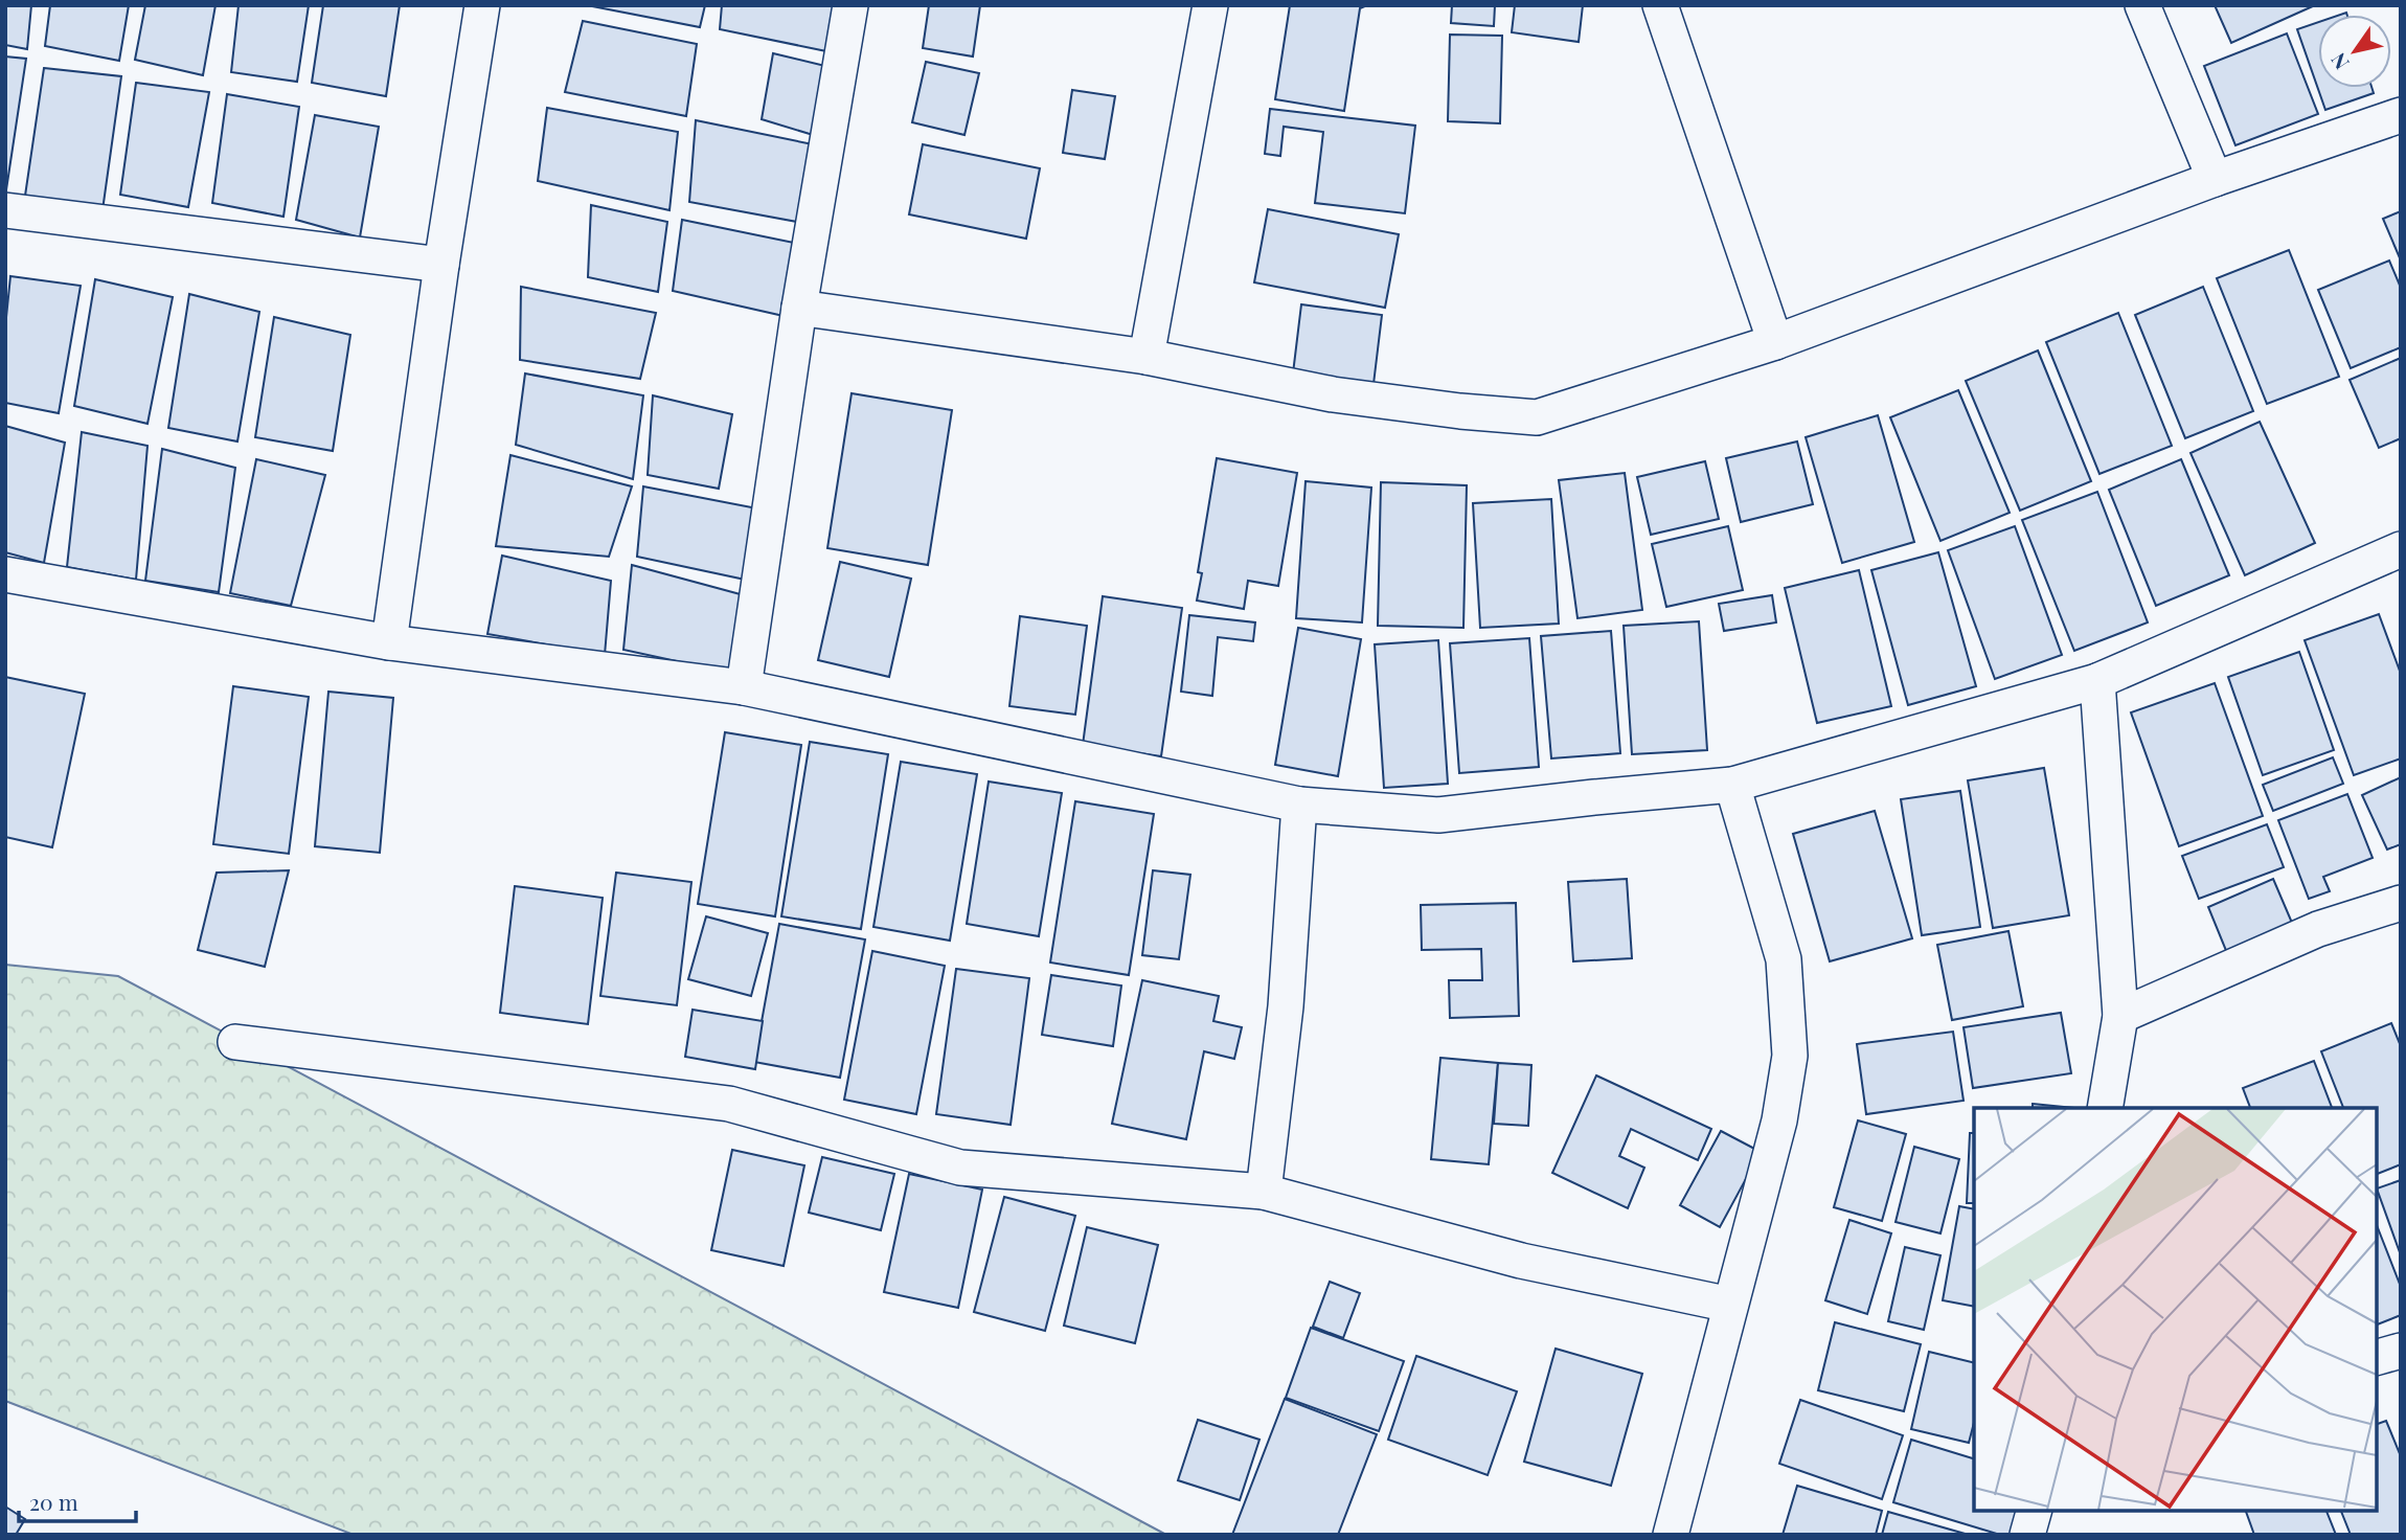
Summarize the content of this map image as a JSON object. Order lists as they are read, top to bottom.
{
  "scale_bar": "20 m",
  "north": "bottom left"
}
